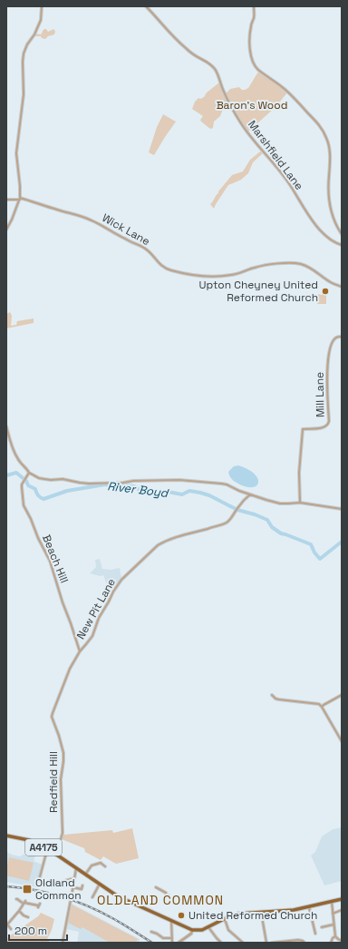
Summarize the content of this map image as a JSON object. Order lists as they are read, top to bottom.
{
  "streets": {
    "main road": ["A4175"],
    "street": [
      "Marshfield Lane",
      "Wick Lane",
      "Mill Lane",
      "Beach Hill",
      "New Pit Lane",
      "Redfield Hill"
    ]
  },
  "crossings": [
    ["Beach Hill", "New Pit Lane"],
    ["Beach Hill", "Redfield Hill"],
    ["New Pit Lane", "Redfield Hill"],
    ["Redfield Hill", "A4175"]
  ],
  "districts": ["OLDLAND COMMON"],
  "water": ["River Boyd"],
  "parks": ["Baron's Wood"],
  "places": {
    "other": ["Upton Cheyney United Reformed Church", "United Reformed Church"],
    "transit": ["Oldland Common"]
  },
  "scale_bar": "200 m"
}
